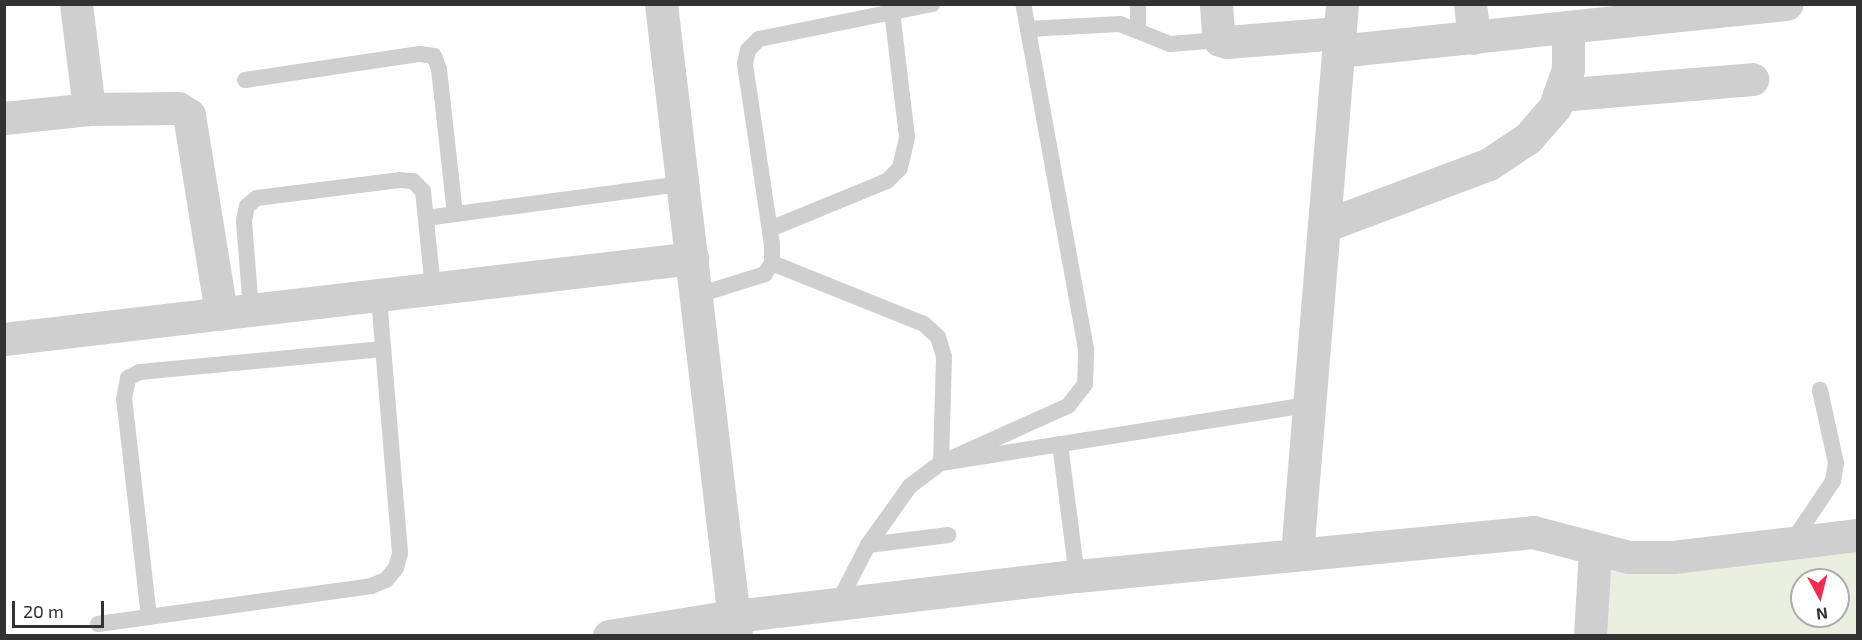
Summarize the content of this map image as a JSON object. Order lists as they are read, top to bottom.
{
  "scale_bar": "20 m",
  "north": "bottom"
}
